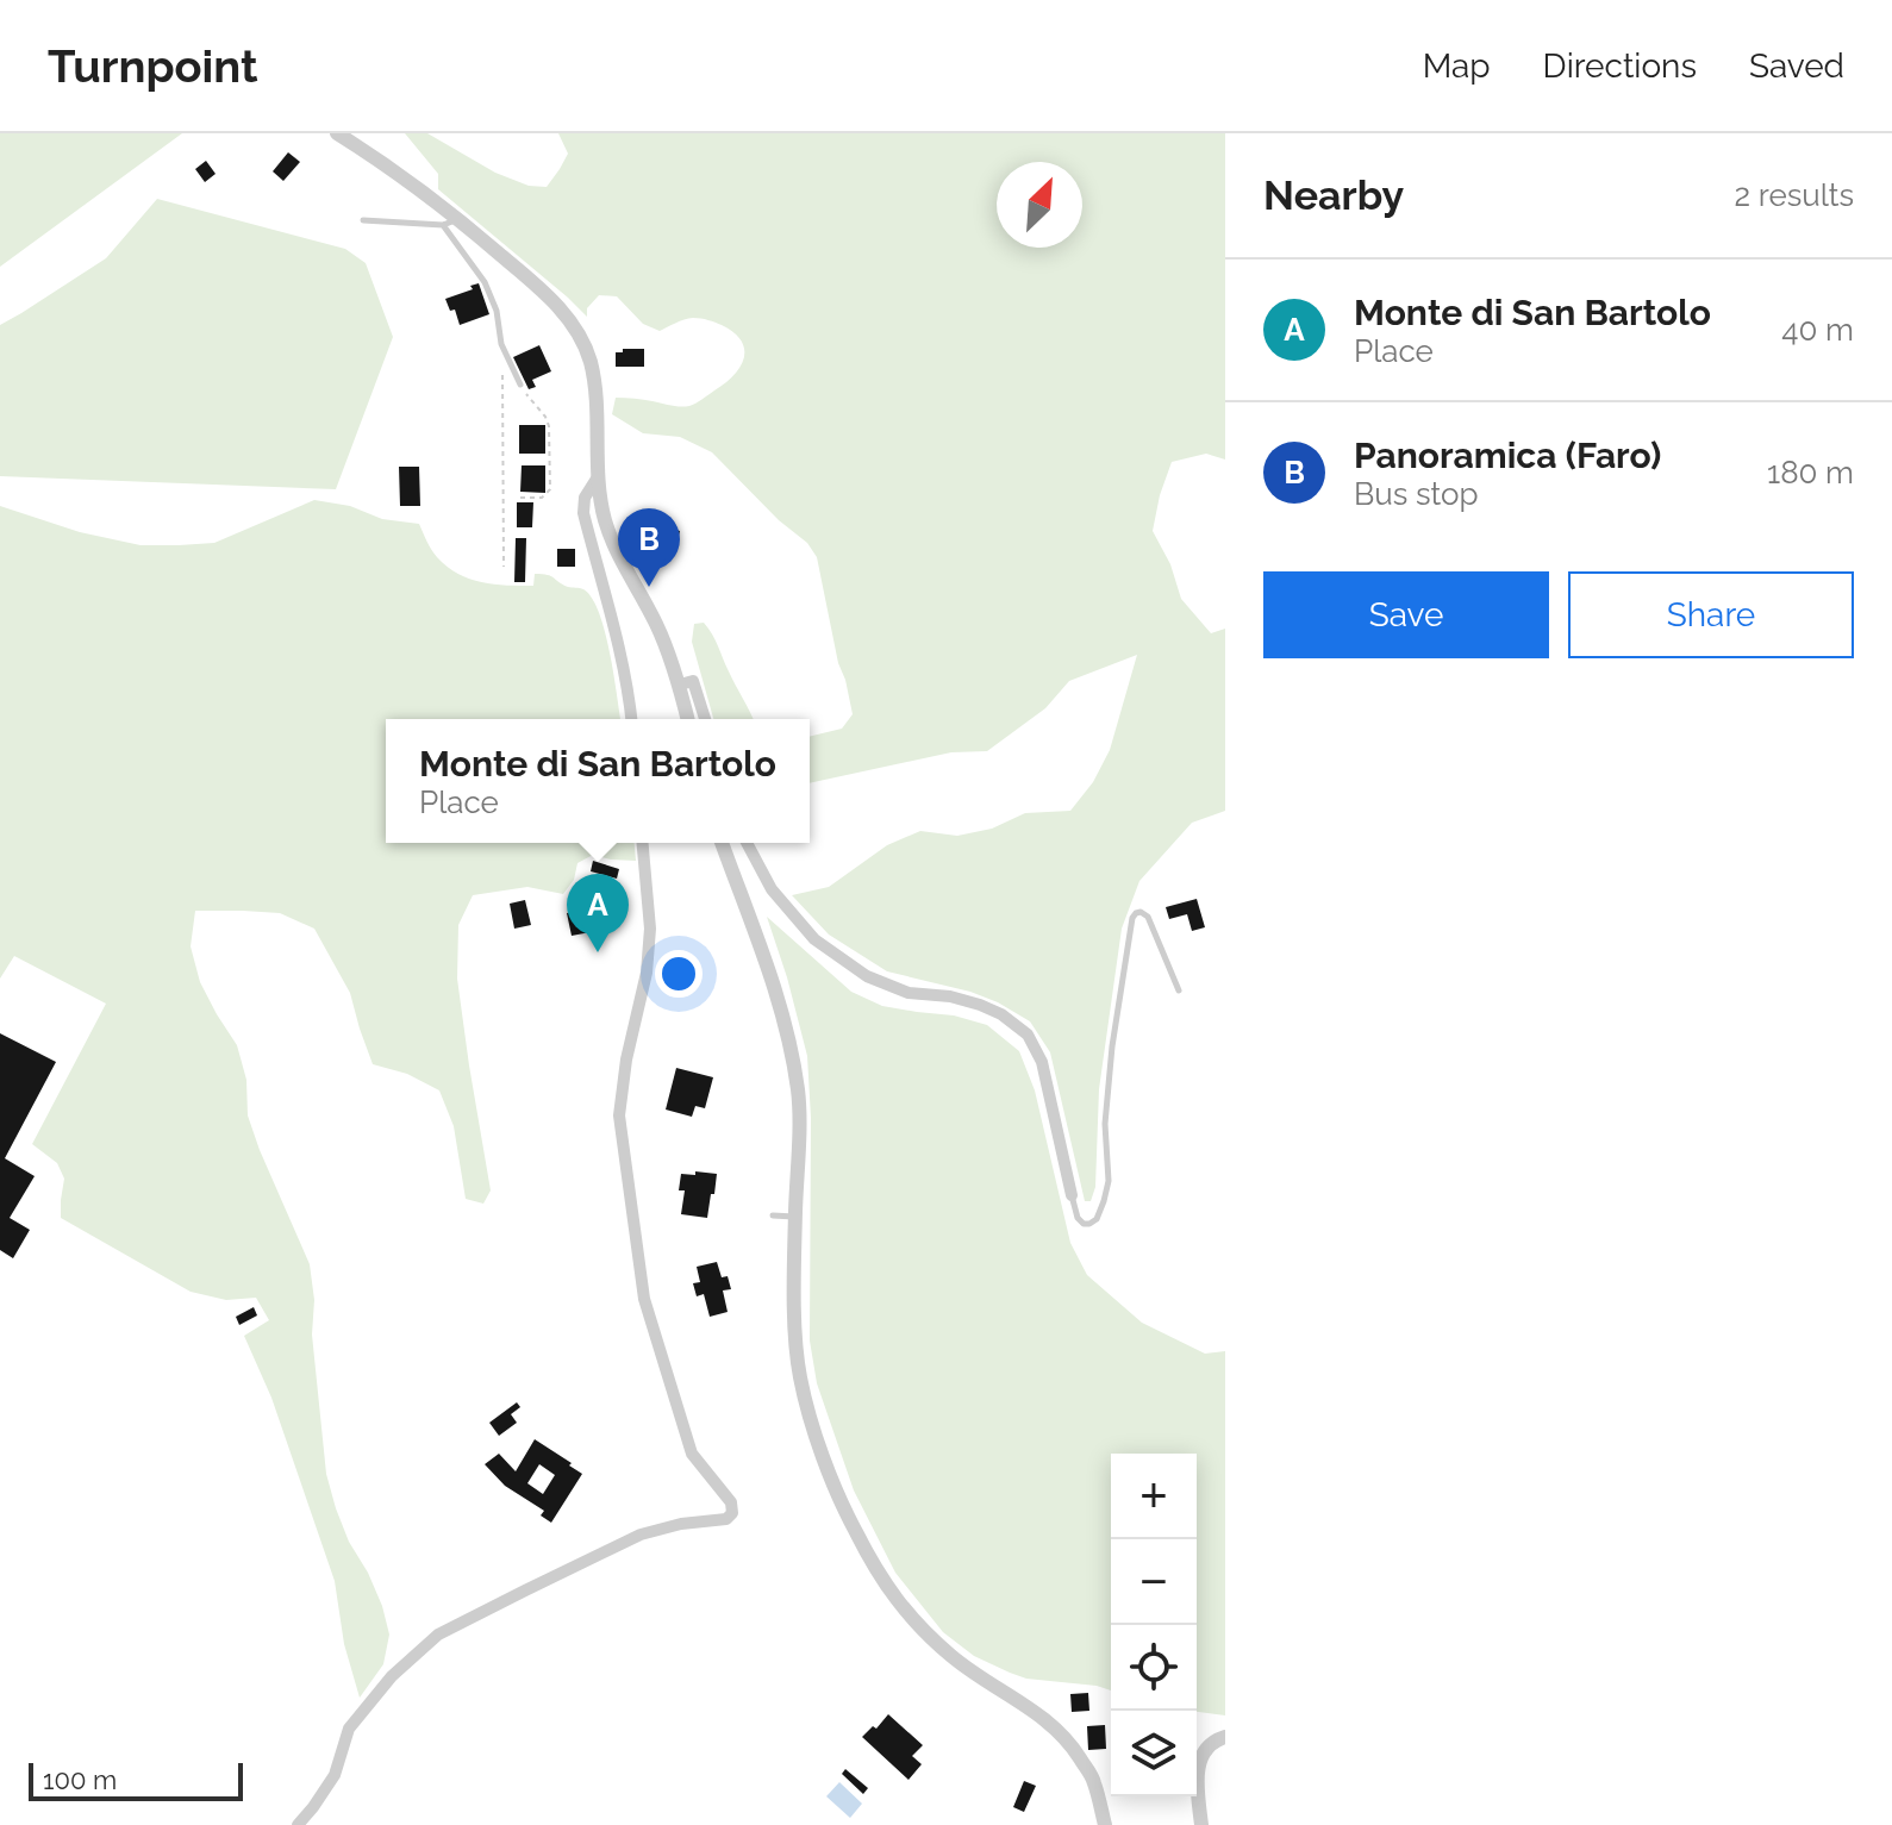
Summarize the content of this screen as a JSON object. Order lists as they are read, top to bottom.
{
  "scale_bar": "100 m",
  "north": "top right",
  "page": {
    "header": "Turnpoint",
    "nav": ["Map", "Directions", "Saved"],
    "heading": ["Nearby", "2 results"],
    "list": [
      {
        "mark": "A",
        "name": "Monte di San Bartolo",
        "note": "Place",
        "value": "40 m"
      },
      {
        "mark": "B",
        "name": "Panoramica (Faro)",
        "note": "Bus stop",
        "value": "180 m"
      }
    ],
    "pins": ["B", "A"],
    "buttons": ["Save", "Share"],
    "popup": ["Monte di San Bartolo", "Place"],
    "map_buttons": ["+", "−"],
    "scale": "100 m"
  }
}
